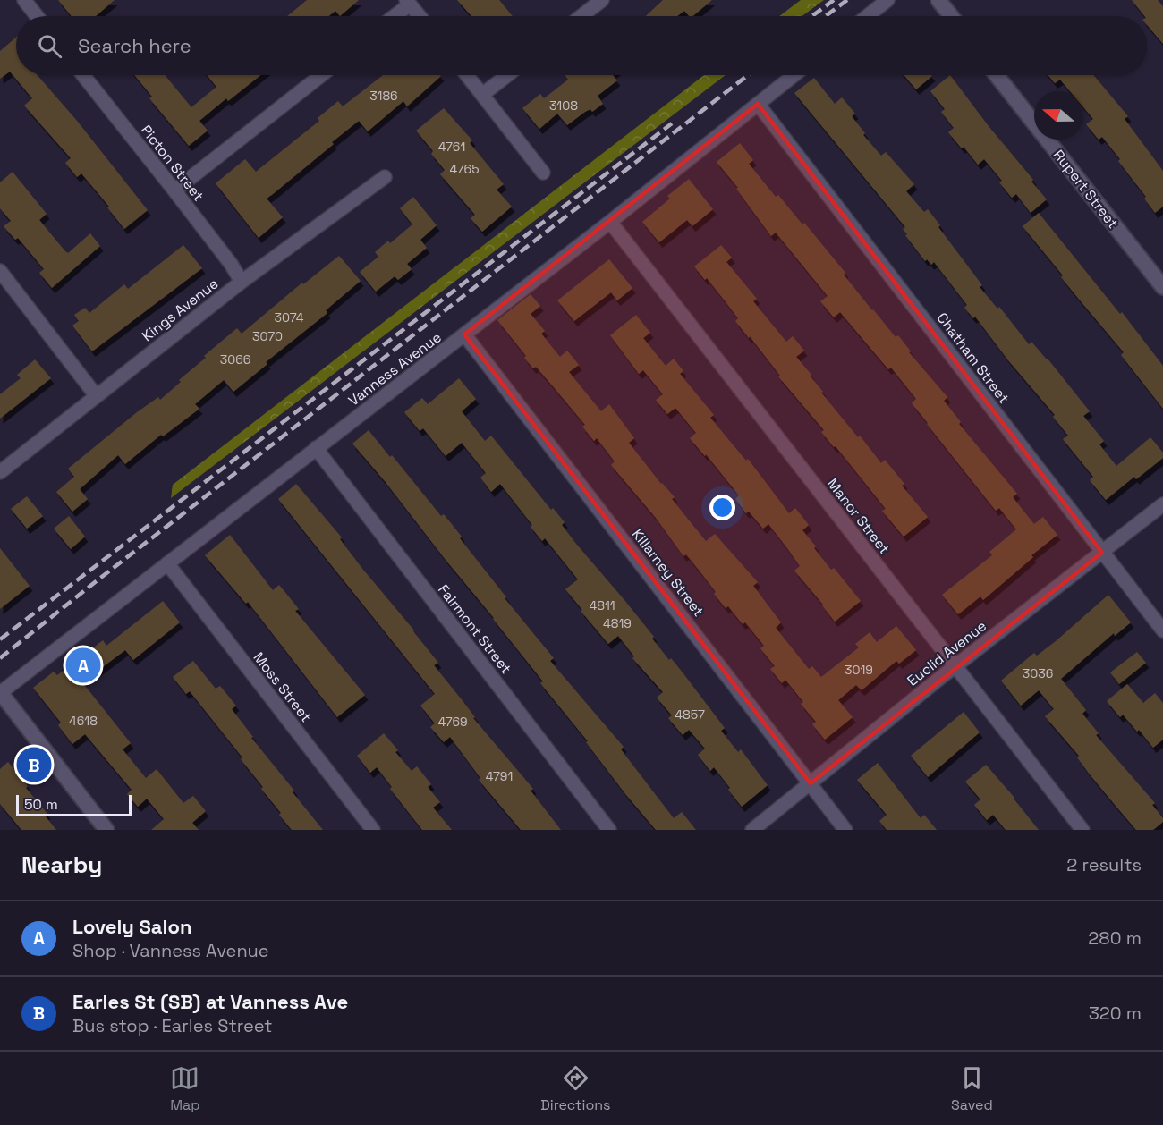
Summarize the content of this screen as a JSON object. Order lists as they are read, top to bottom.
{
  "streets": {
    "street": [
      "Picton Street",
      "Rupert Street",
      "Kings Avenue",
      "Chatham Street",
      "Vanness Avenue",
      "Manor Street",
      "Killarney Street",
      "Fairmont Street",
      "Euclid Avenue",
      "Moss Street"
    ]
  },
  "crossings": [
    ["Picton Street", "Kings Avenue"],
    ["Chatham Street", "Vanness Avenue"],
    ["Chatham Street", "Euclid Avenue"],
    ["Vanness Avenue", "Manor Street"],
    ["Vanness Avenue", "Killarney Street"],
    ["Vanness Avenue", "Fairmont Street"],
    ["Vanness Avenue", "Moss Street"],
    ["Manor Street", "Euclid Avenue"],
    ["Killarney Street", "Euclid Avenue"]
  ],
  "house_numbers": [
    "3186",
    "3108",
    "4761",
    "4765",
    "3074",
    "3070",
    "3066",
    "4811",
    "4819",
    "3019",
    "3036",
    "4857",
    "4618",
    "4769",
    "4791"
  ],
  "scale_bar": "50 m",
  "north": "left",
  "page": {
    "search": "Search here",
    "pins": ["A", "B"],
    "scale": "50 m",
    "heading": ["Nearby", "2 results"],
    "list": [
      {
        "mark": "A",
        "name": "Lovely Salon",
        "note": "Shop · Vanness Avenue",
        "value": "280 m"
      },
      {
        "mark": "B",
        "name": "Earles St (SB) at Vanness Ave",
        "note": "Bus stop · Earles Street",
        "value": "320 m"
      }
    ],
    "nav": ["Map", "Directions", "Saved"]
  }
}
